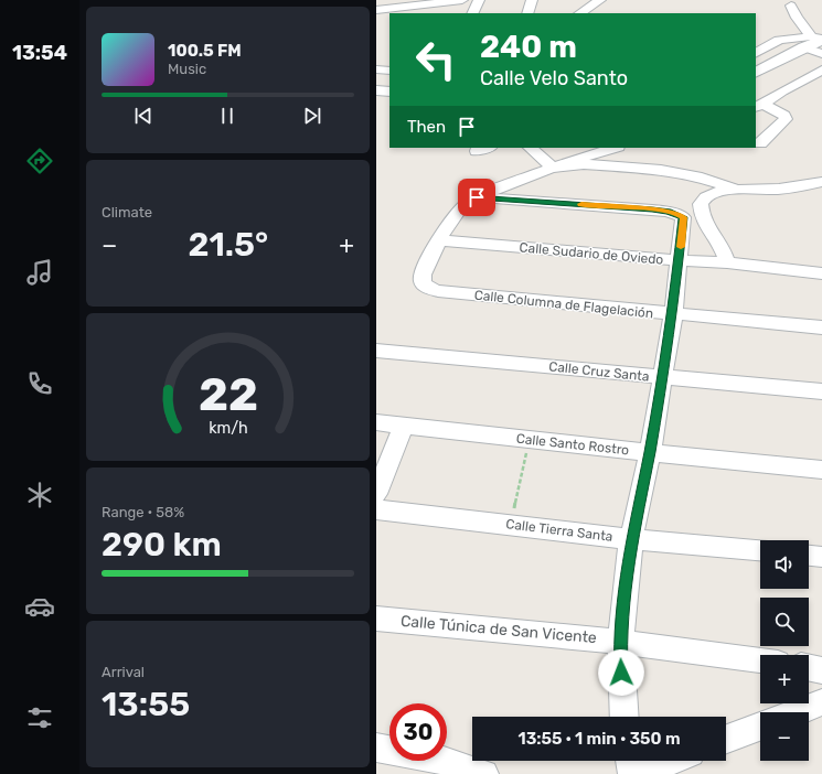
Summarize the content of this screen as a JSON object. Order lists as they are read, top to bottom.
{
  "streets": {
    "street": [
      "Calle Sudario de Oviedo",
      "Calle Columna de Flagelación",
      "Calle Cruz Santa",
      "Calle Santo Rostro",
      "Calle Tierra Santa",
      "Calle Túnica de San Vicente"
    ]
  },
  "crossings": [
    ["Calle Sudario de Oviedo", "Calle Columna de Flagelación"]
  ],
  "page": {
    "tabs": "13:54",
    "turn": ["240 m", "Calle Velo Santo"],
    "song": ["100.5 FM", "Music"],
    "then": "Then",
    "tile": [
      "Climate",
      ["Range · 58%", "290 km"],
      ["Arrival", "13:55"]
    ],
    "heat": ["−", "21.5°", "+"],
    "map_buttons": ["+", "−"],
    "limit": "30",
    "trip": "13:55 · 1 min · 350 m",
    "gauge": ["22", "km/h"]
  }
}
